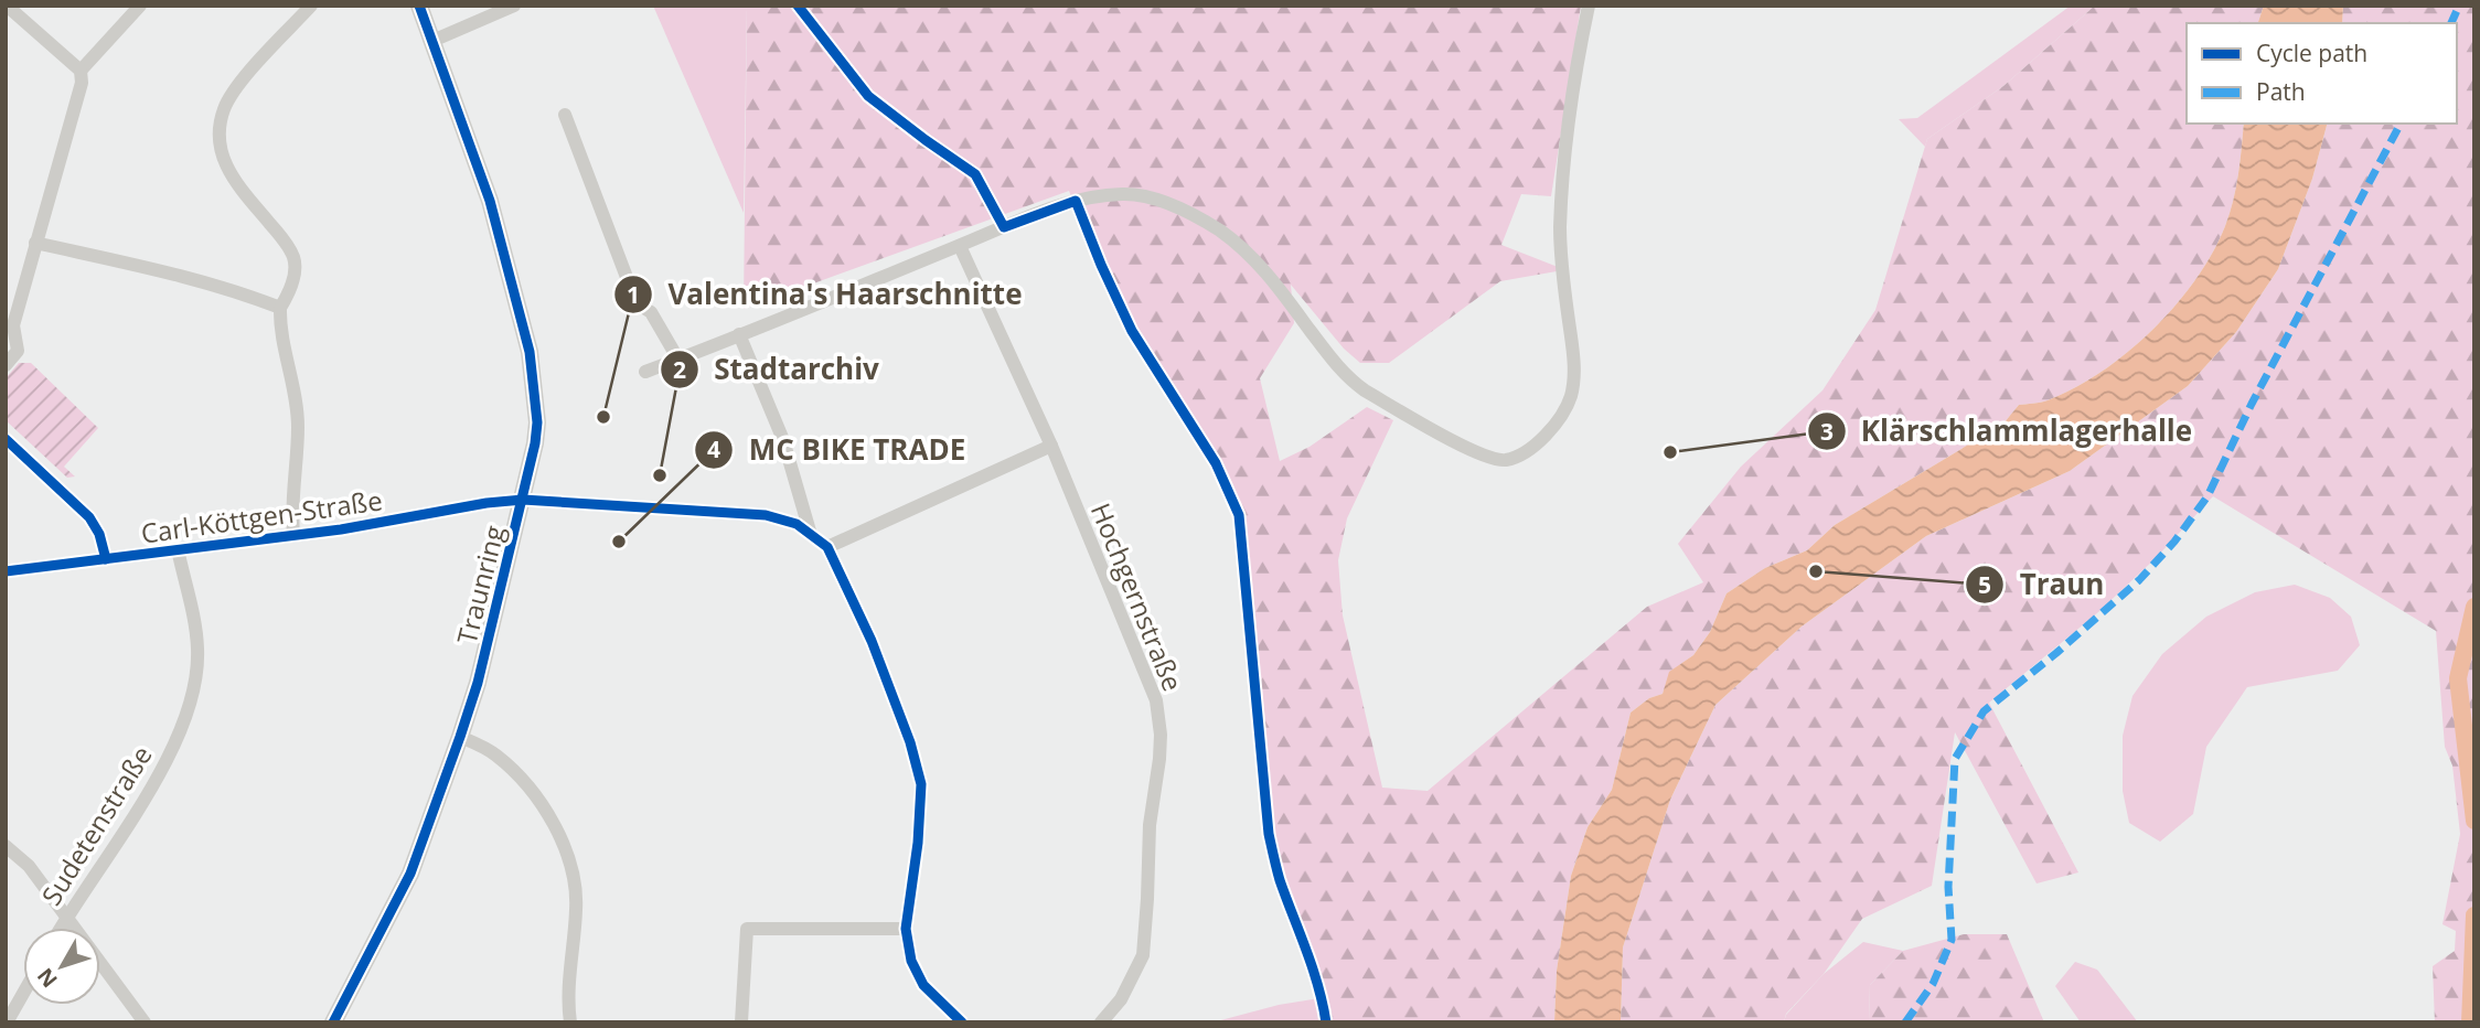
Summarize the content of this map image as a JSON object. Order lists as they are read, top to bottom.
{
  "streets": {
    "street": [
      "Carl-Köttgen-Straße",
      "Traunring",
      "Hochgernstraße",
      "Sudetenstraße"
    ]
  },
  "crossings": [
    ["Carl-Köttgen-Straße", "Traunring"],
    ["Carl-Köttgen-Straße", "Sudetenstraße"]
  ],
  "places": [
    "Valentina's Haarschnitte",
    "Klärschlammlagerhalle",
    "Stadtarchiv",
    "MC BIKE TRADE",
    "Traun"
  ],
  "legend": ["Cycle path", "Path"],
  "north": "bottom left"
}
